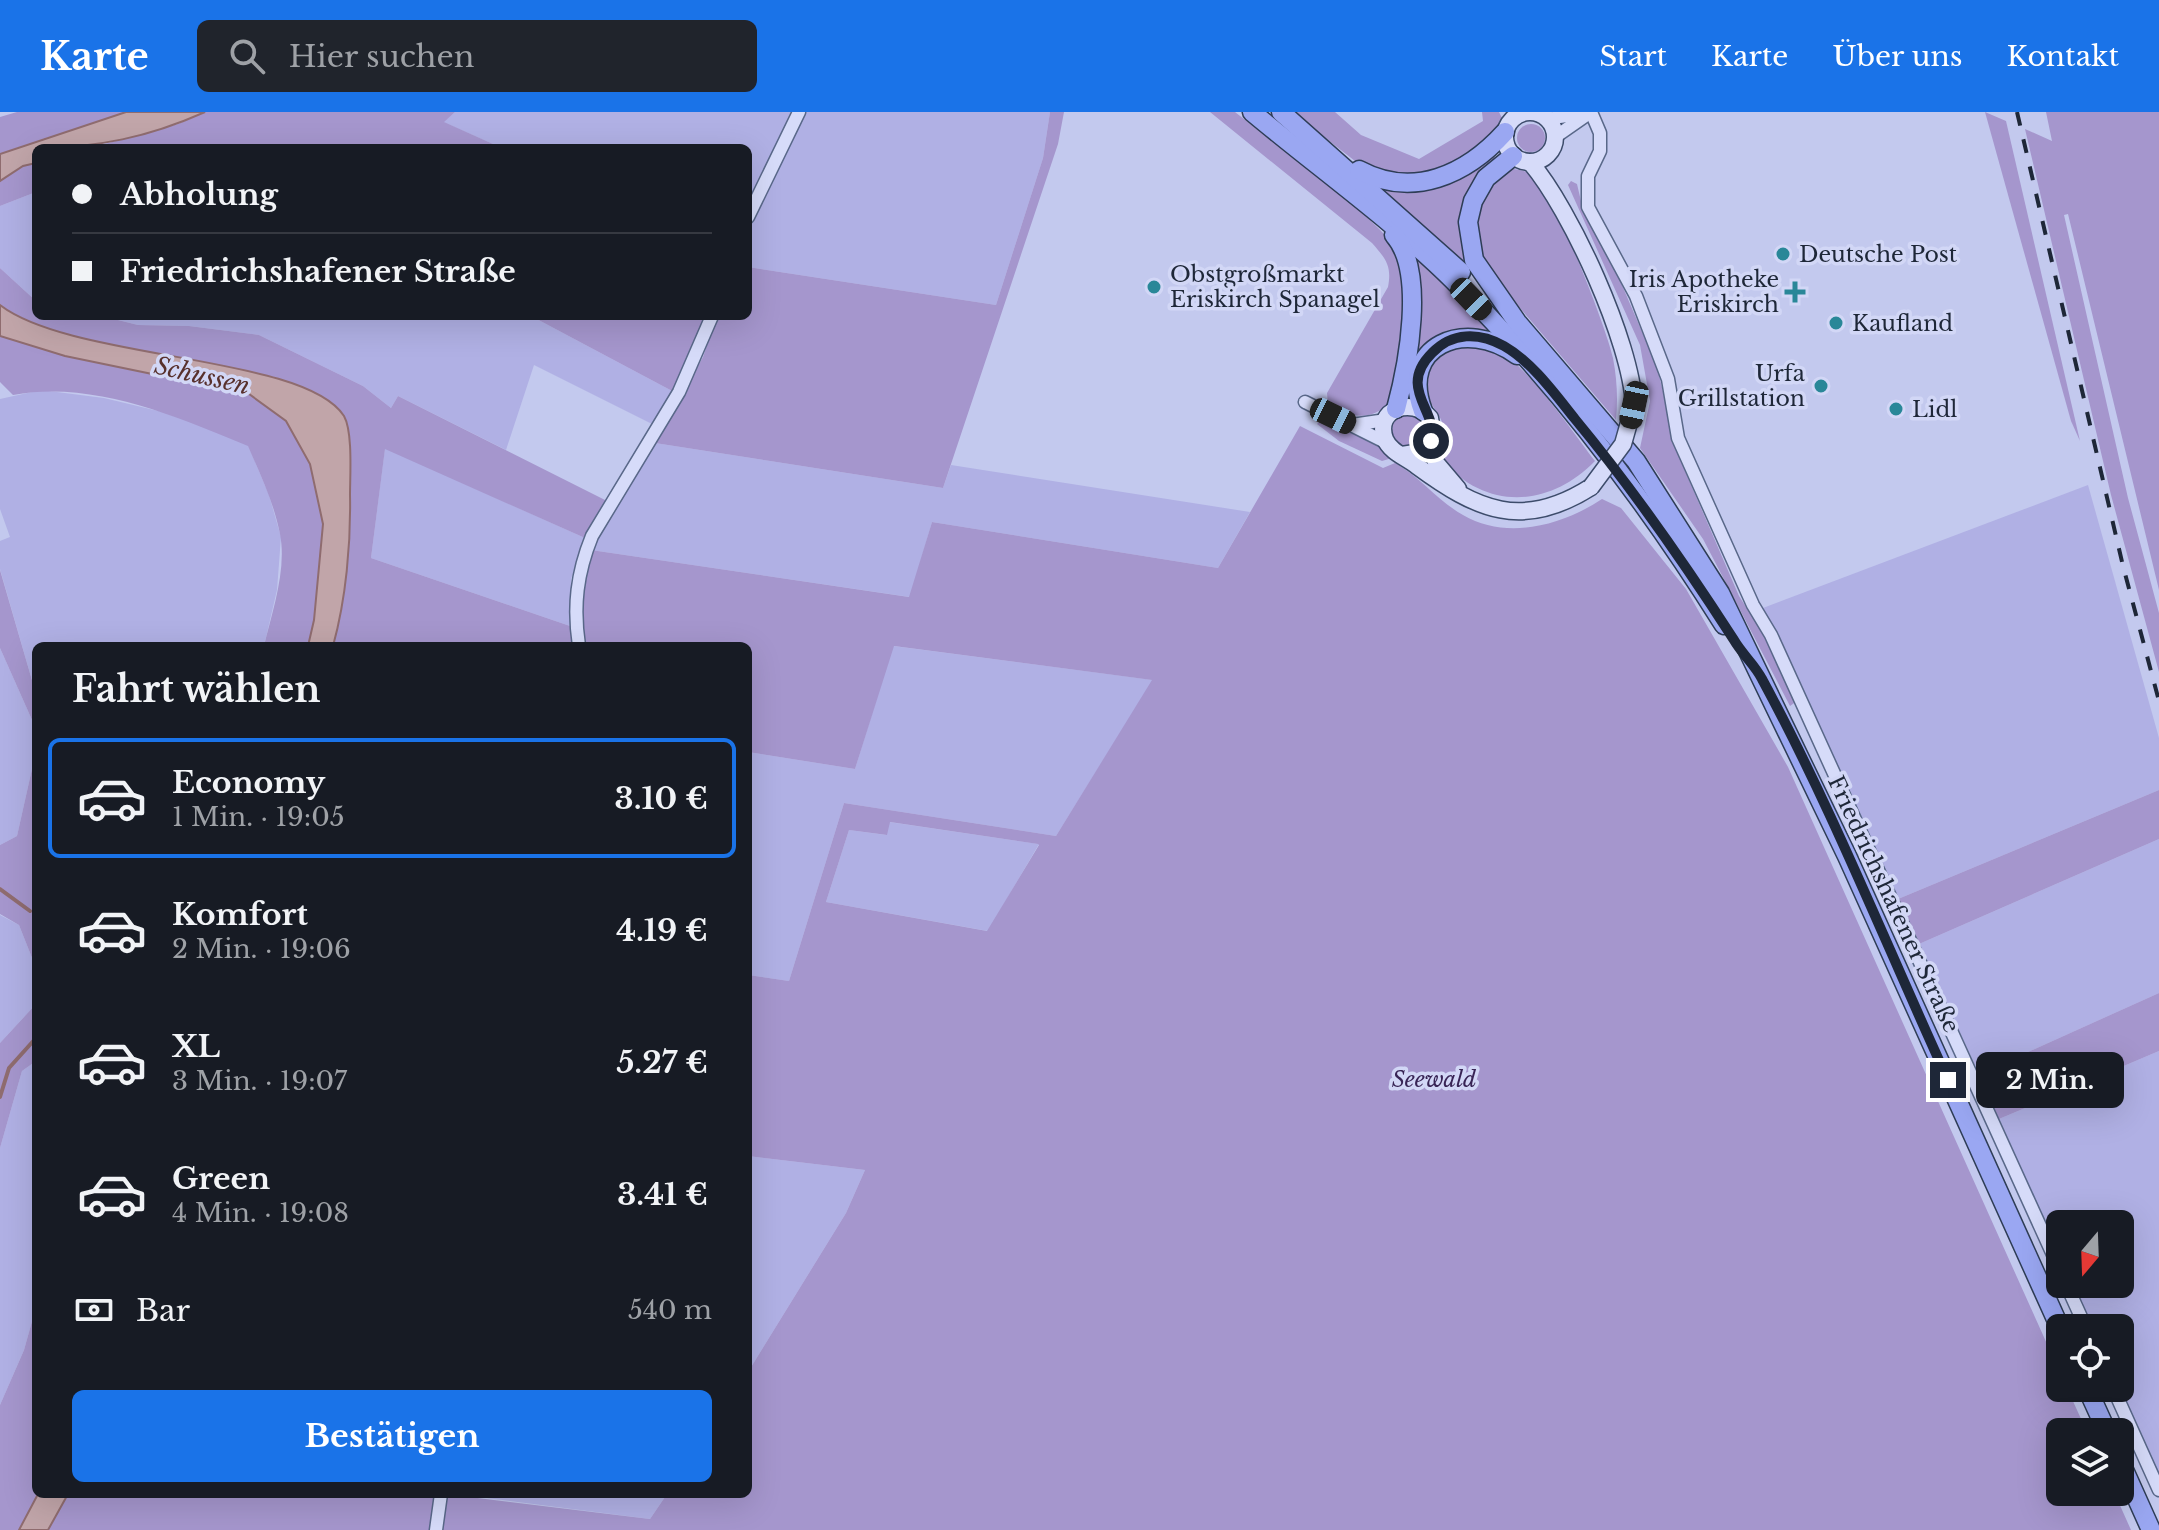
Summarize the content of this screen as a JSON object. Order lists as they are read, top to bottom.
{
  "streets": {
    "main road": ["Friedrichshafener Straße"]
  },
  "water": ["Schussen"],
  "parks": ["Seewald"],
  "places": {
    "other": [
      "Deutsche Post",
      "Obstgroßmarkt Eriskirch Spanagel",
      "Kaufland",
      "Urfa Grillstation",
      "Lidl"
    ],
    "health": ["Iris Apotheke Eriskirch"]
  },
  "north": "bottom",
  "page": {
    "header": "Karte",
    "search": "Hier suchen",
    "nav": [
      "Start",
      "Karte",
      "Über uns",
      "Kontakt"
    ],
    "banner": ["Abholung", "Friedrichshafener Straße"],
    "heading": "Fahrt wählen",
    "list": [
      {
        "name": "Economy",
        "note": "1 Min. · 19:05",
        "value": "3.10 €"
      },
      {
        "name": "Komfort",
        "note": "2 Min. · 19:06",
        "value": "4.19 €"
      },
      {
        "name": "XL",
        "note": "3 Min. · 19:07",
        "value": "5.27 €"
      },
      {
        "name": "Green",
        "note": "4 Min. · 19:08",
        "value": "3.41 €"
      }
    ],
    "bubble": "2 Min.",
    "pay": ["Bar", "540 m"],
    "buttons": "Bestätigen"
  }
}
